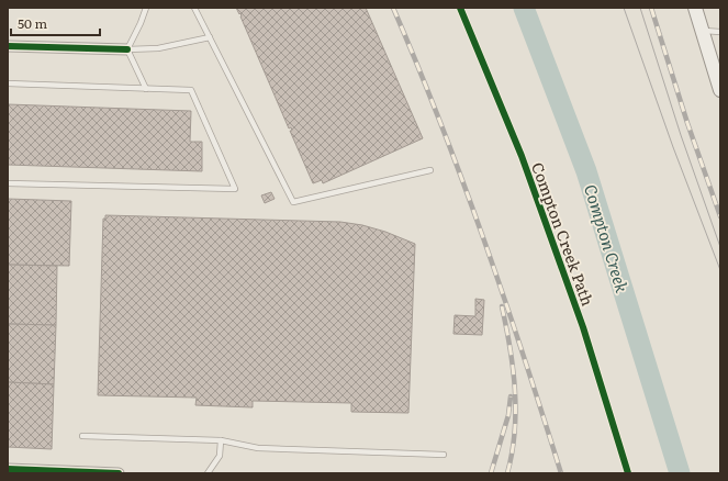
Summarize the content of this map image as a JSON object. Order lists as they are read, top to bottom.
{
  "streets": {
    "cycle path": ["Compton Creek Path"]
  },
  "water": ["Compton Creek"],
  "scale_bar": "50 m"
}
